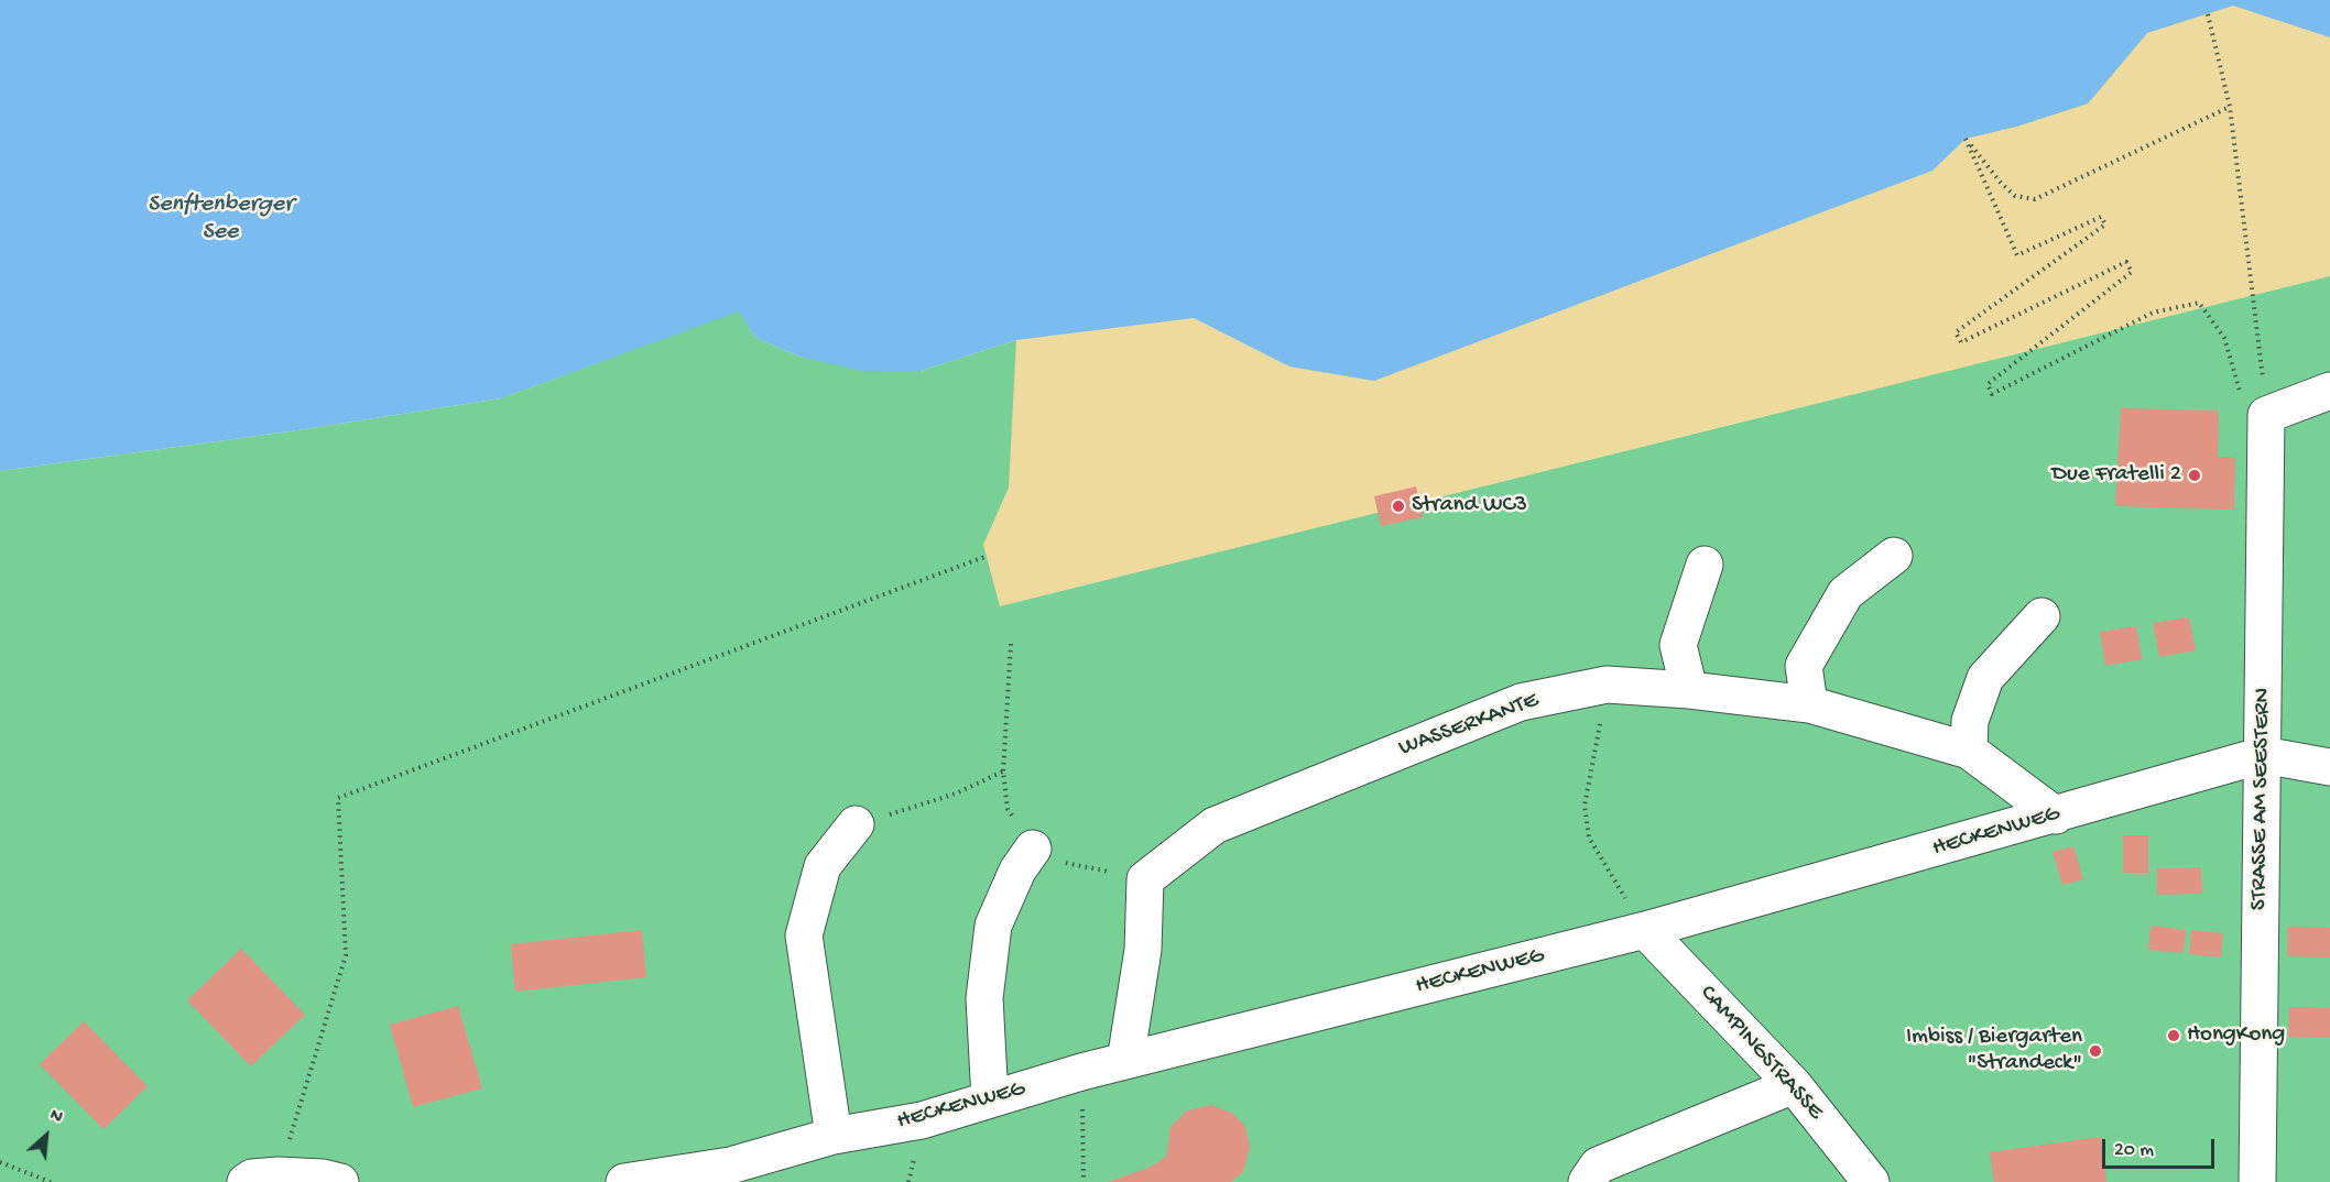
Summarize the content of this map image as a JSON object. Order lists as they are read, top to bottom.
{
  "streets": {
    "street": [
      "WASSERKANTE",
      "STRASSE AM SEESTERN",
      "HECKENWEG",
      "CAMPINGSTRASSE"
    ]
  },
  "crossings": [
    ["WASSERKANTE", "HECKENWEG"],
    ["STRASSE AM SEESTERN", "HECKENWEG"],
    ["HECKENWEG", "CAMPINGSTRASSE"]
  ],
  "water": ["Senftenberger See"],
  "places": [
    "Due Fratelli 2",
    "Strand WC3",
    "HongKong",
    "Imbiss / Biergarten \"Strandeck\""
  ],
  "scale_bar": "20 m",
  "north": "top right"
}
